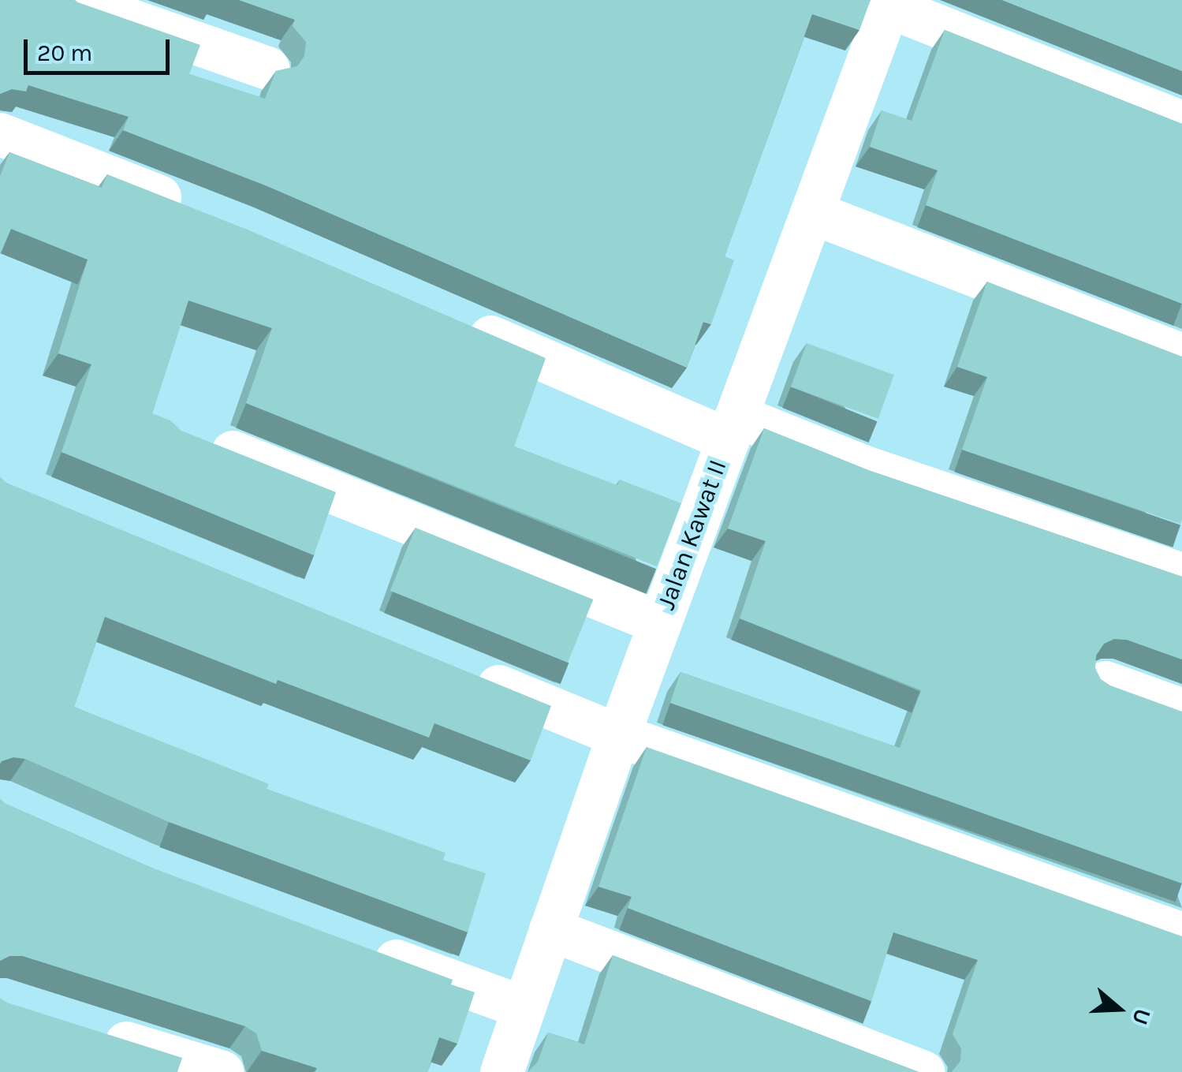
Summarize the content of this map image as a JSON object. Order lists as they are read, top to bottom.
{
  "streets": {
    "street": ["Jalan Kawat II"]
  },
  "scale_bar": "20 m",
  "north": "right"
}
